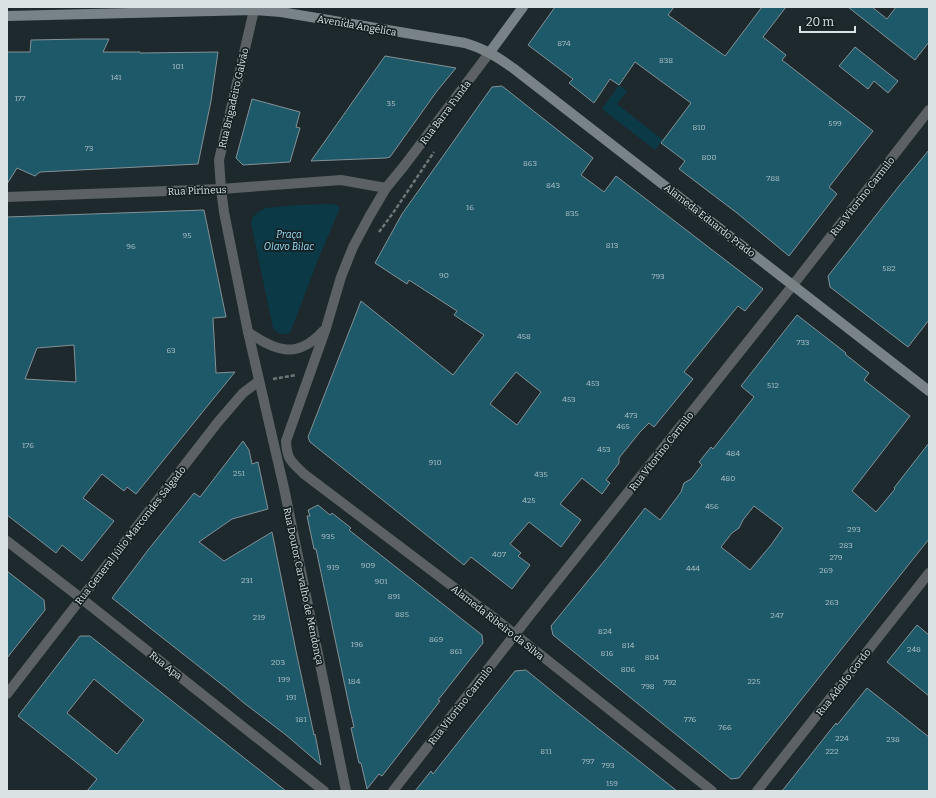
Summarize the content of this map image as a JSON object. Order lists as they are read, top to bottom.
{
  "streets": {
    "main road": ["Avenida Angélica", "Rua Barra Funda", "Alameda Eduardo Prado"],
    "street": [
      "Rua Brigadeiro Galvão",
      "Rua Pirineus",
      "Rua Vitorino Carmilo",
      "Rua General Júlio Marcondes Salgado",
      "Rua Doutor Carvalho de Mendonça",
      "Alameda Ribeiro da Silva",
      "Rua Apa",
      "Rua Adolfo Gordo"
    ]
  },
  "crossings": [
    ["Avenida Angélica", "Rua Brigadeiro Galvão"],
    ["Avenida Angélica", "Rua Barra Funda"],
    ["Avenida Angélica", "Alameda Eduardo Prado"],
    ["Rua Brigadeiro Galvão", "Rua Pirineus"],
    ["Rua Barra Funda", "Rua Pirineus"],
    ["Rua Barra Funda", "Alameda Eduardo Prado"],
    ["Rua Vitorino Carmilo", "Alameda Eduardo Prado"],
    ["Rua Vitorino Carmilo", "Alameda Ribeiro da Silva"],
    ["Rua General Júlio Marcondes Salgado", "Rua Doutor Carvalho de Mendonça"],
    ["Rua General Júlio Marcondes Salgado", "Rua Apa"]
  ],
  "parks": ["Praça Olavo Bilac"],
  "house_numbers": [
    "874",
    "838",
    "101",
    "141",
    "177",
    "35",
    "599",
    "810",
    "73",
    "800",
    "863",
    "788",
    "843",
    "16",
    "835",
    "95",
    "813",
    "96",
    "582",
    "90",
    "793",
    "458",
    "733",
    "63",
    "453",
    "512",
    "453",
    "473",
    "465",
    "176",
    "453",
    "484",
    "910",
    "251",
    "435",
    "480",
    "425",
    "456",
    "293",
    "935",
    "283",
    "407",
    "279",
    "909",
    "919",
    "444",
    "269",
    "231",
    "901",
    "891",
    "263",
    "885",
    "247",
    "219",
    "824",
    "869",
    "196",
    "814",
    "248",
    "861",
    "816",
    "804",
    "203",
    "806",
    "199",
    "184",
    "225",
    "792",
    "798",
    "191",
    "181",
    "776",
    "766",
    "224",
    "238",
    "811",
    "222",
    "797",
    "793",
    "159"
  ],
  "scale_bar": "20 m"
}
